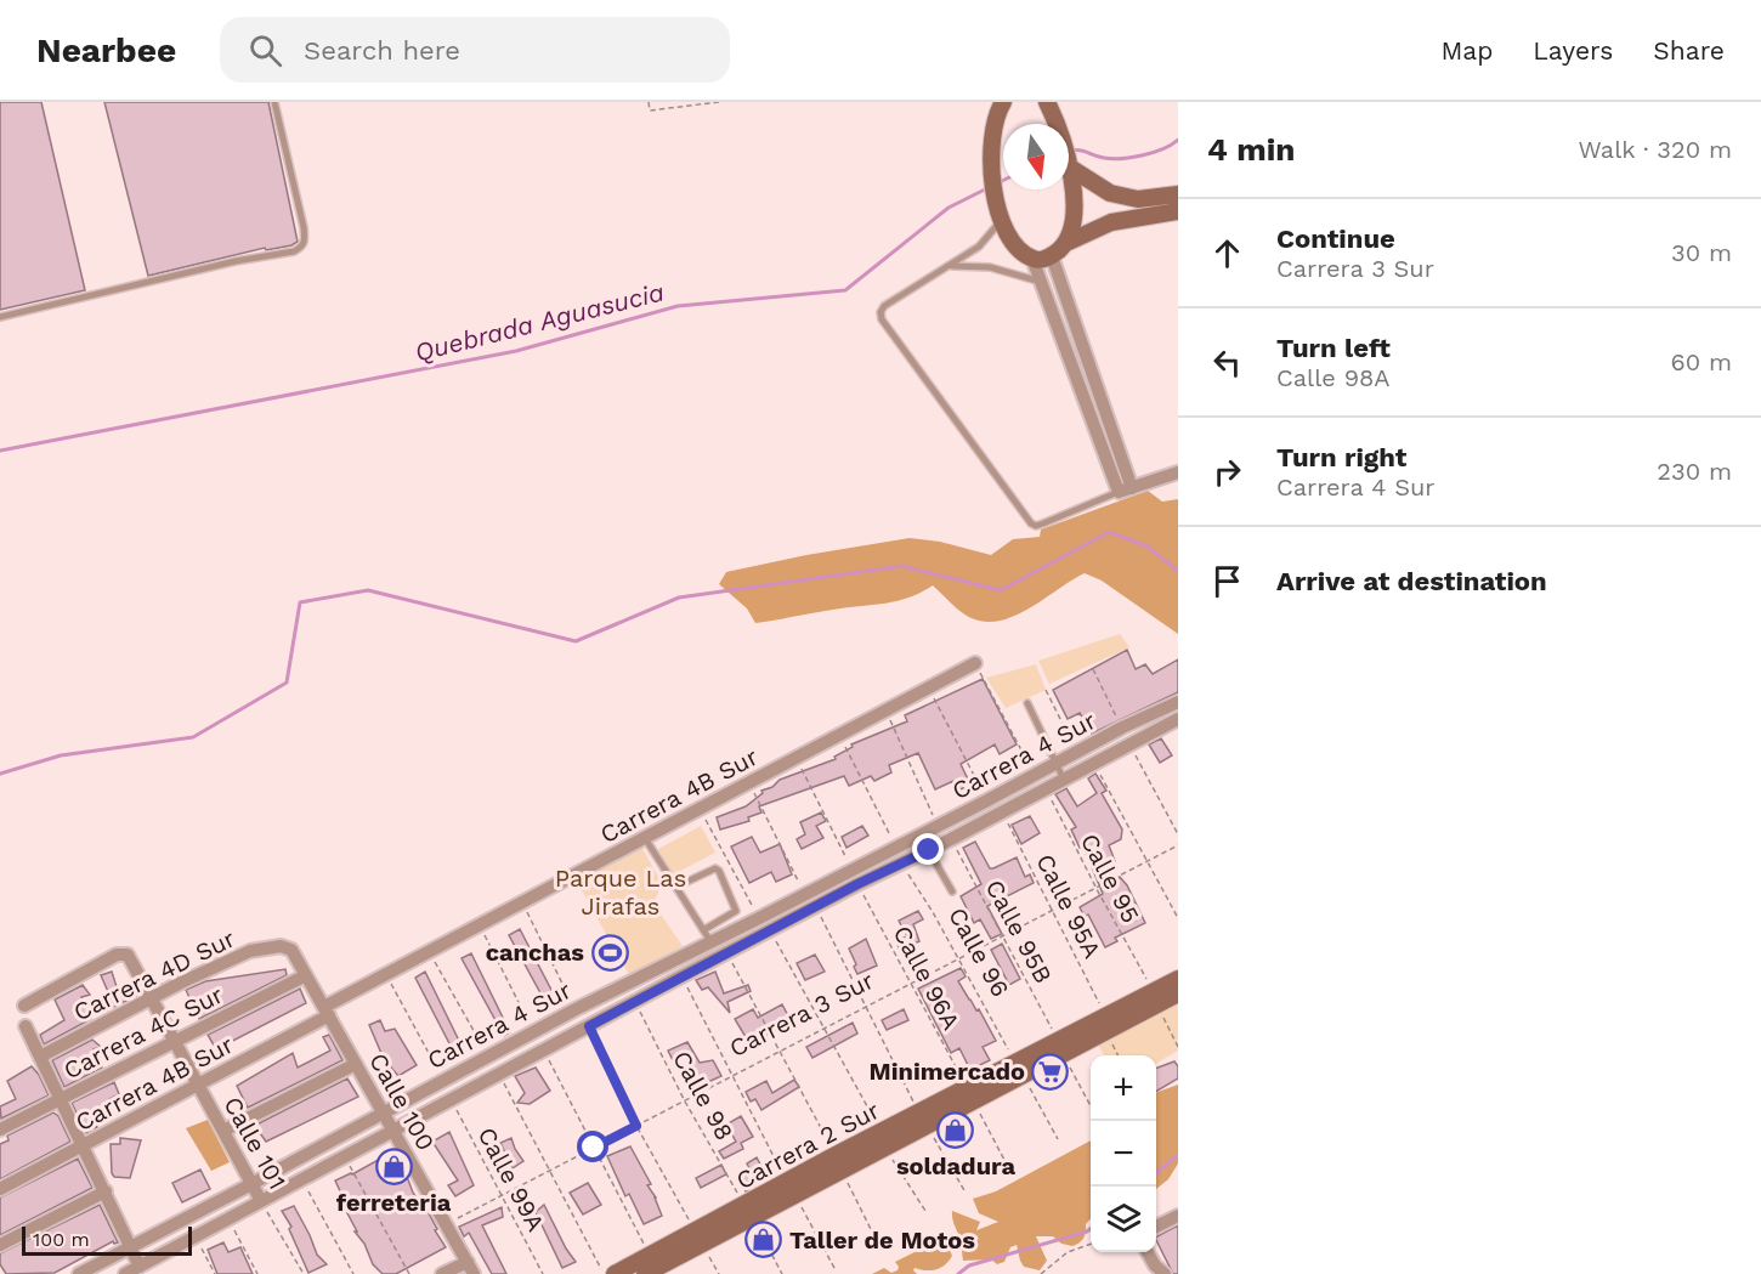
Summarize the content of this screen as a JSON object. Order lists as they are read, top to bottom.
{
  "streets": {
    "street": [
      "Carrera 4 Sur",
      "Carrera 4B Sur",
      "Carrera 4D Sur",
      "Carrera 4C Sur",
      "Calle 100",
      "Calle 101",
      "Carrera 2 Sur"
    ],
    "path": [
      "Calle 95",
      "Calle 95A",
      "Calle 95B",
      "Calle 96",
      "Calle 96A",
      "Carrera 3 Sur",
      "Calle 98",
      "Calle 99A"
    ]
  },
  "crossings": [
    ["Carrera 4 Sur", "Calle 95"],
    ["Carrera 4 Sur", "Calle 95A"],
    ["Carrera 4 Sur", "Calle 95B"],
    ["Carrera 4 Sur", "Calle 96"],
    ["Carrera 4 Sur", "Calle 96A"],
    ["Carrera 4 Sur", "Calle 98"],
    ["Carrera 4 Sur", "Calle 100"],
    ["Carrera 4 Sur", "Calle 101"],
    ["Carrera 4 Sur", "Calle 99A"],
    ["Carrera 4B Sur", "Calle 100"],
    ["Carrera 4B Sur", "Calle 101"],
    ["Calle 95", "Carrera 3 Sur"],
    ["Calle 95A", "Carrera 3 Sur"],
    ["Calle 95A", "Carrera 2 Sur"],
    ["Calle 95B", "Carrera 3 Sur"],
    ["Calle 95B", "Carrera 2 Sur"],
    ["Calle 96", "Carrera 3 Sur"],
    ["Calle 96", "Carrera 2 Sur"],
    ["Carrera 4D Sur", "Calle 100"],
    ["Carrera 4D Sur", "Calle 101"],
    ["Calle 96A", "Carrera 3 Sur"],
    ["Calle 96A", "Carrera 2 Sur"],
    ["Carrera 3 Sur", "Calle 98"],
    ["Carrera 3 Sur", "Calle 100"],
    ["Carrera 3 Sur", "Calle 99A"],
    ["Carrera 4C Sur", "Calle 100"],
    ["Carrera 4C Sur", "Calle 101"],
    ["Calle 98", "Carrera 2 Sur"]
  ],
  "water": ["Quebrada Aguasucia"],
  "parks": ["Parque Las Jirafas"],
  "places": {
    "sports": ["canchas"],
    "supermarket": ["Minimercado"],
    "shop": ["soldadura", "ferreteria", "Taller de Motos"]
  },
  "scale_bar": "100 m",
  "north": "bottom",
  "page": {
    "header": "Nearbee",
    "search": "Search here",
    "nav": ["Map", "Layers", "Share"],
    "heading": ["4 min", "Walk · 320 m"],
    "list": [
      ["Continue", "Carrera 3 Sur", "30 m"],
      ["Turn left", "Calle 98A", "60 m"],
      ["Turn right", "Carrera 4 Sur", "230 m"],
      "Arrive at destination"
    ],
    "map_buttons": ["+", "−"],
    "scale": "100 m"
  }
}
